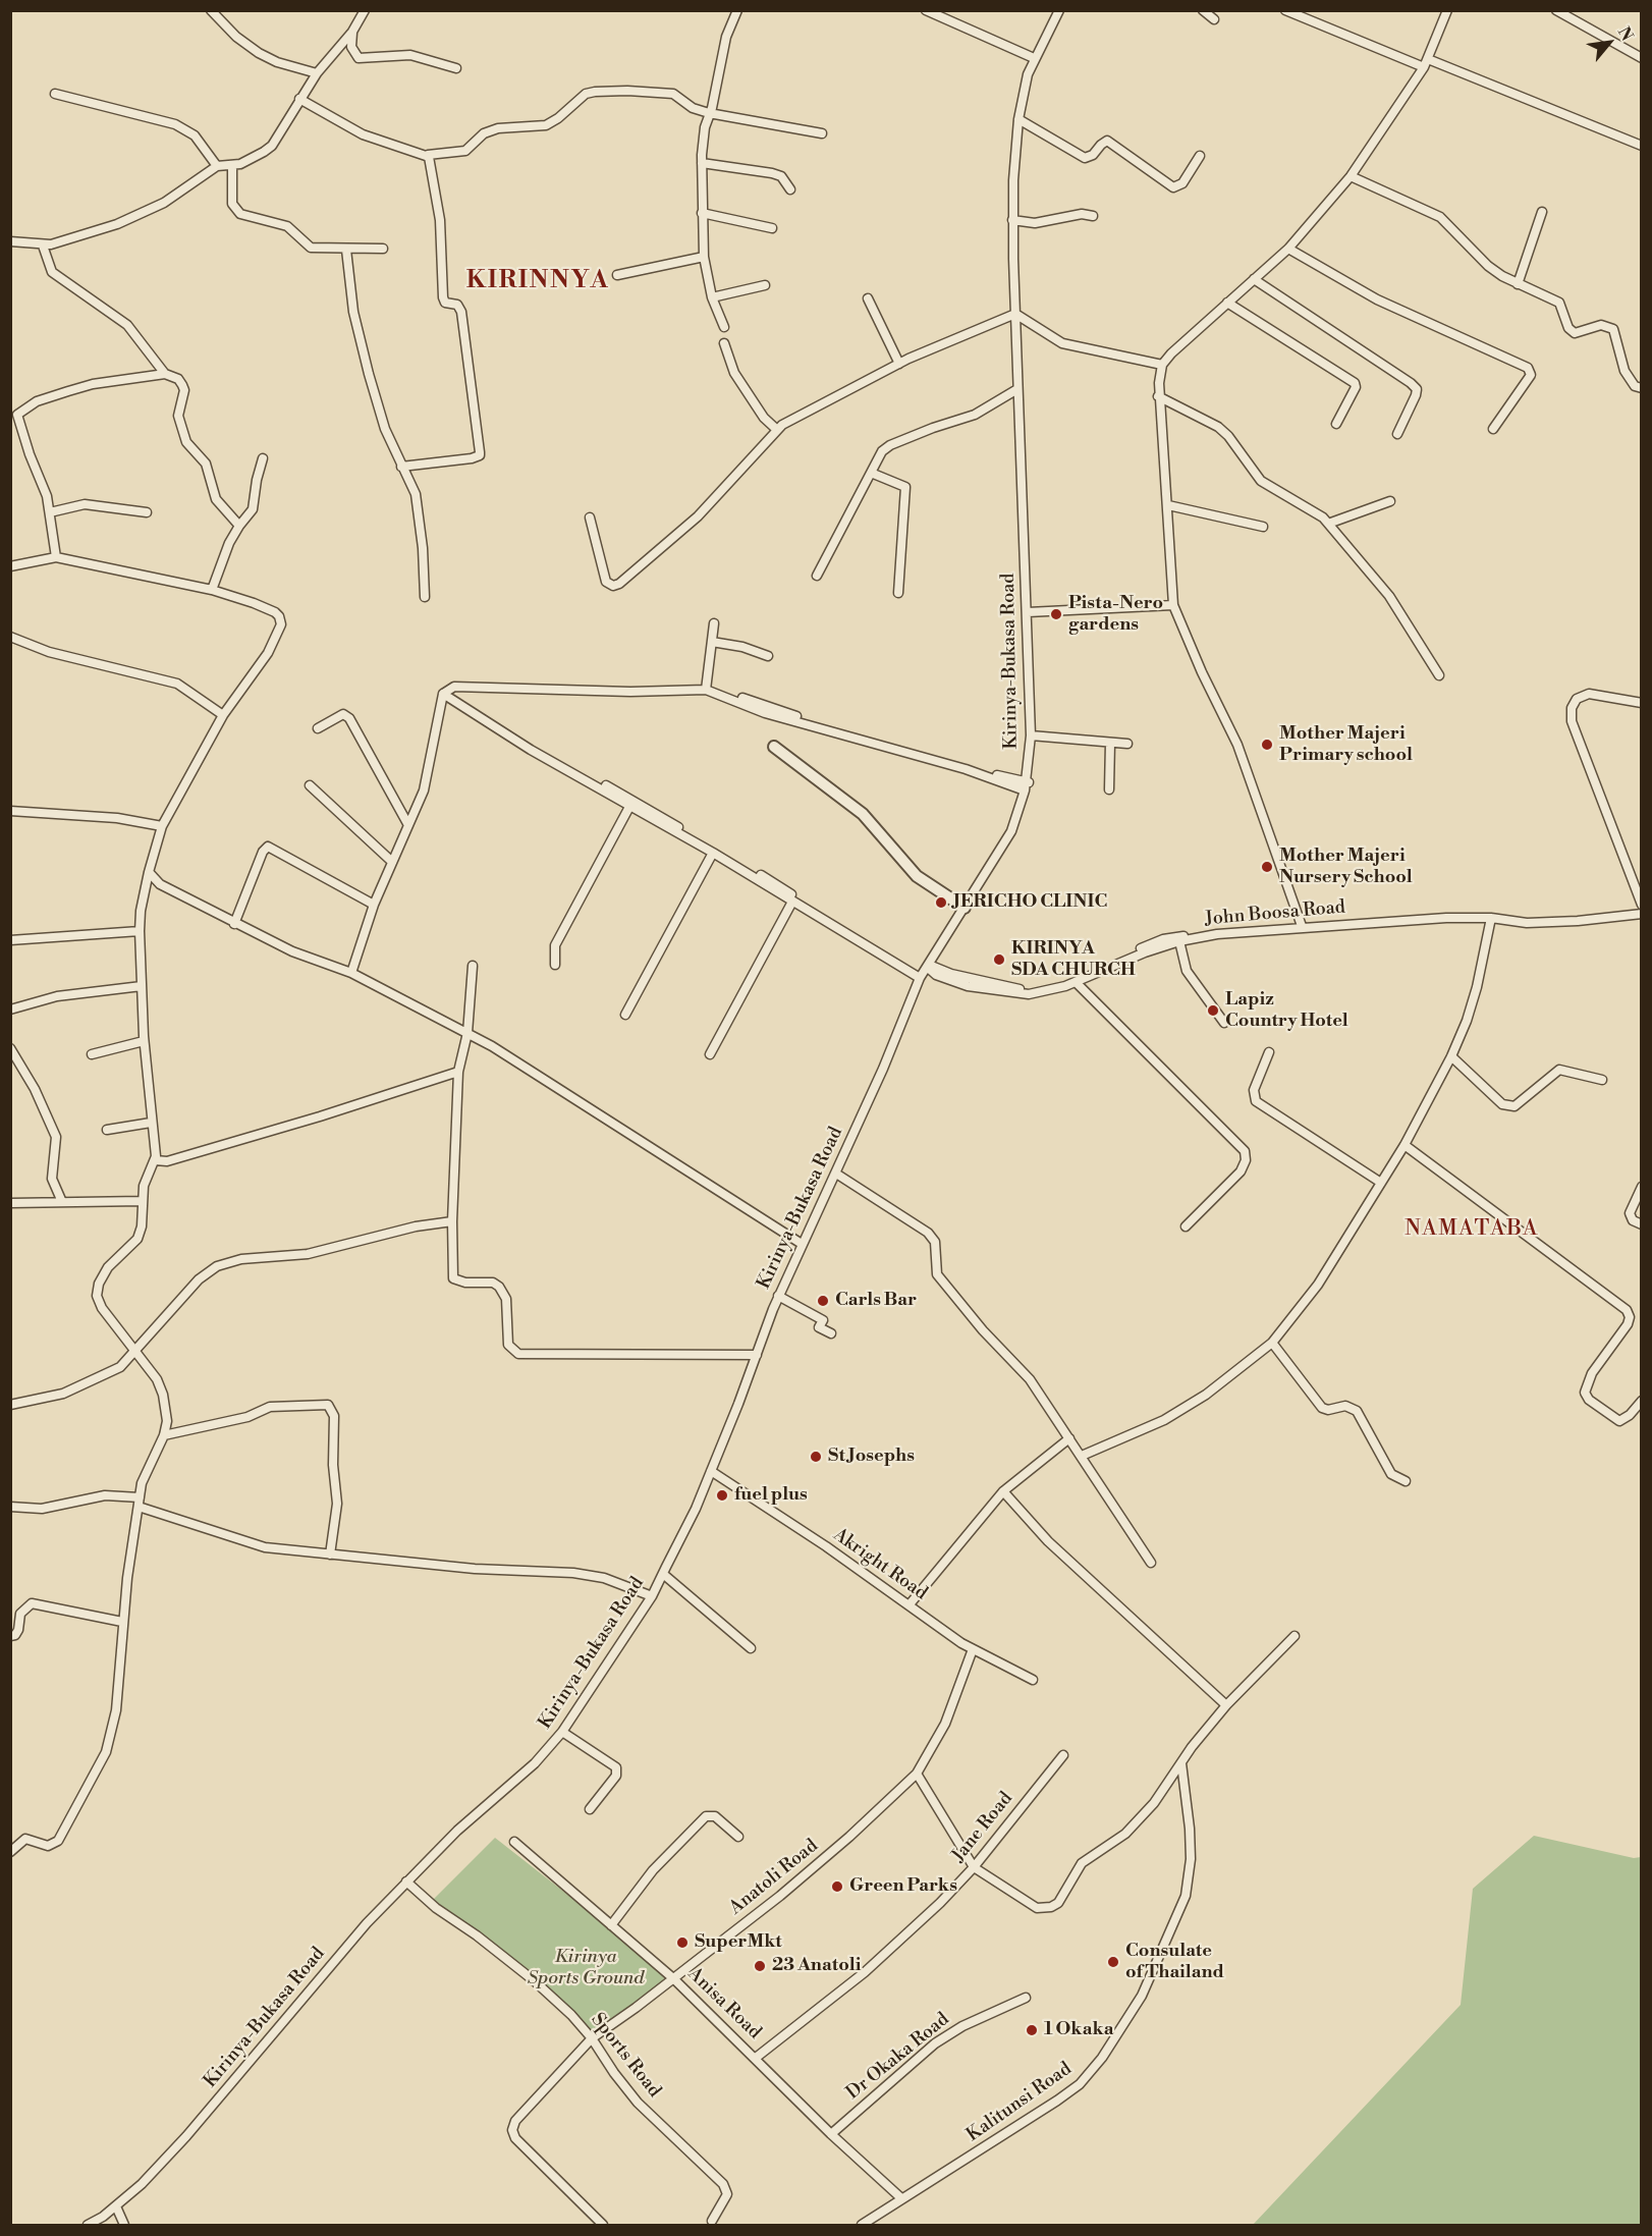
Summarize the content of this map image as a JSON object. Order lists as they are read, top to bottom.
{
  "streets": {
    "street": [
      "Kirinya-Bukasa Road",
      "John Boosa Road",
      "Akright Road",
      "Jane Road",
      "Anatoli Road",
      "Anisa Road",
      "Sports Road",
      "Dr Okaka Road",
      "Kalitunsi Road"
    ]
  },
  "crossings": [
    ["Kirinya-Bukasa Road", "John Boosa Road"],
    ["Kirinya-Bukasa Road", "Akright Road"],
    ["Kirinya-Bukasa Road", "Sports Road"],
    ["Akright Road", "Anatoli Road"],
    ["Jane Road", "Anisa Road"],
    ["Anatoli Road", "Anisa Road"],
    ["Anatoli Road", "Sports Road"],
    ["Anisa Road", "Dr Okaka Road"],
    ["Anisa Road", "Kalitunsi Road"]
  ],
  "districts": ["KIRINNYA", "NAMATABA"],
  "parks": ["Kirinya Sports Ground"],
  "places": [
    "Pista-Nero gardens",
    "Mother Majeri Primary school",
    "Mother Majeri Nursery School",
    "JERICHO CLINIC",
    "KIRINYA SDA CHURCH",
    "Lapiz Country Hotel",
    "Carls Bar",
    "St Josephs",
    "fuel plus",
    "Green Parks",
    "SuperMkt",
    "Consulate of Thailand",
    "23 Anatoli",
    "1 Okaka"
  ],
  "north": "top right"
}
